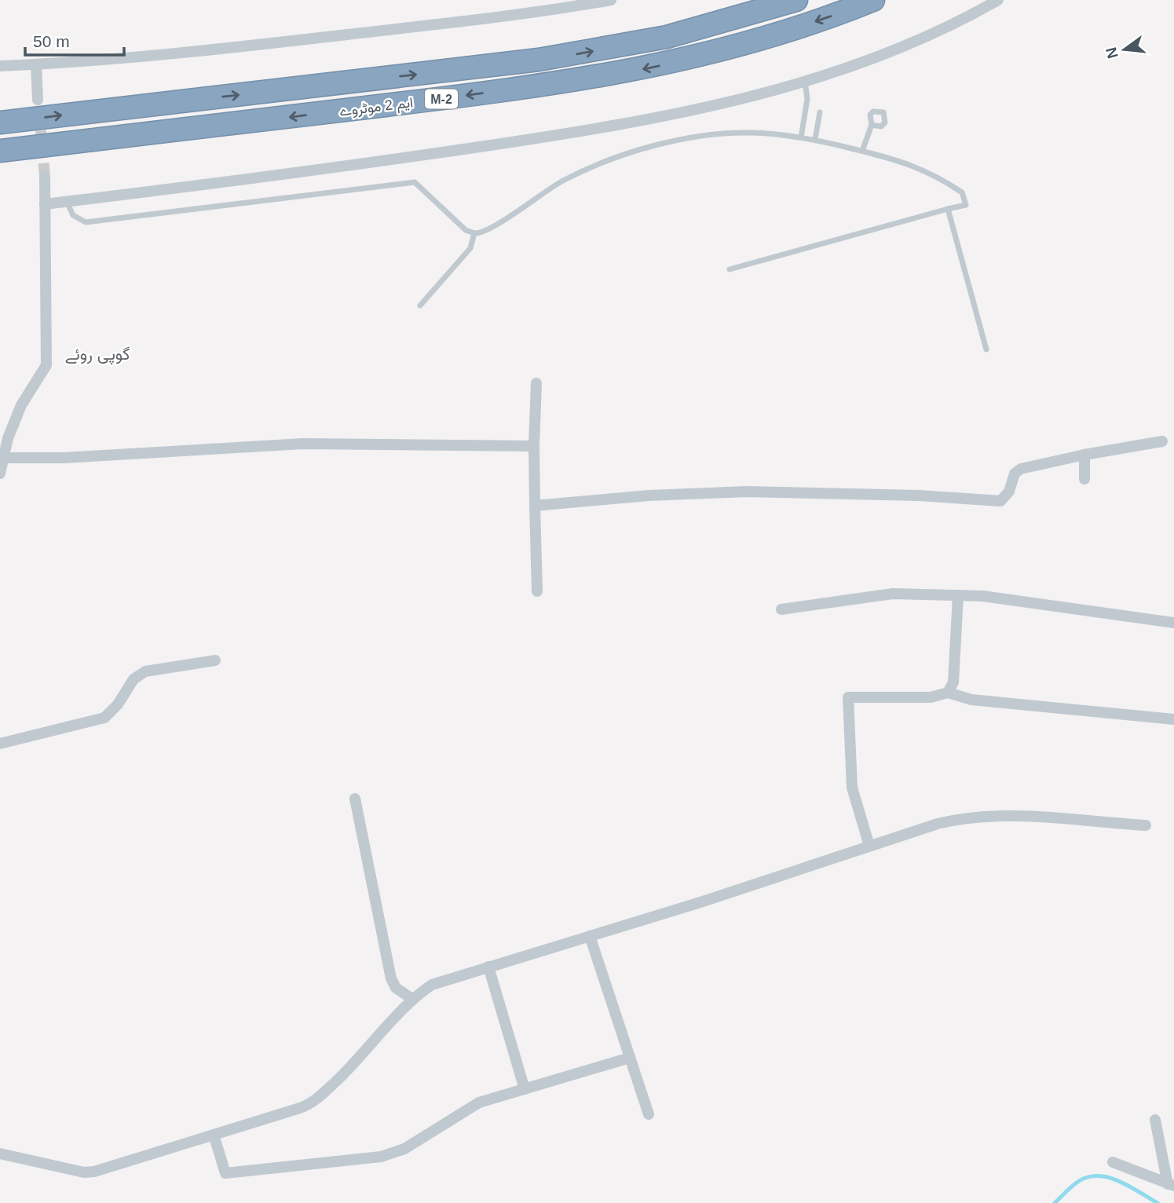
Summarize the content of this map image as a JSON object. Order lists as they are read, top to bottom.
{
  "streets": {
    "highway": ["M-2", "ایم 2 موٹروے"]
  },
  "districts": ["گوپی روئے"],
  "scale_bar": "50 m",
  "north": "left"
}
